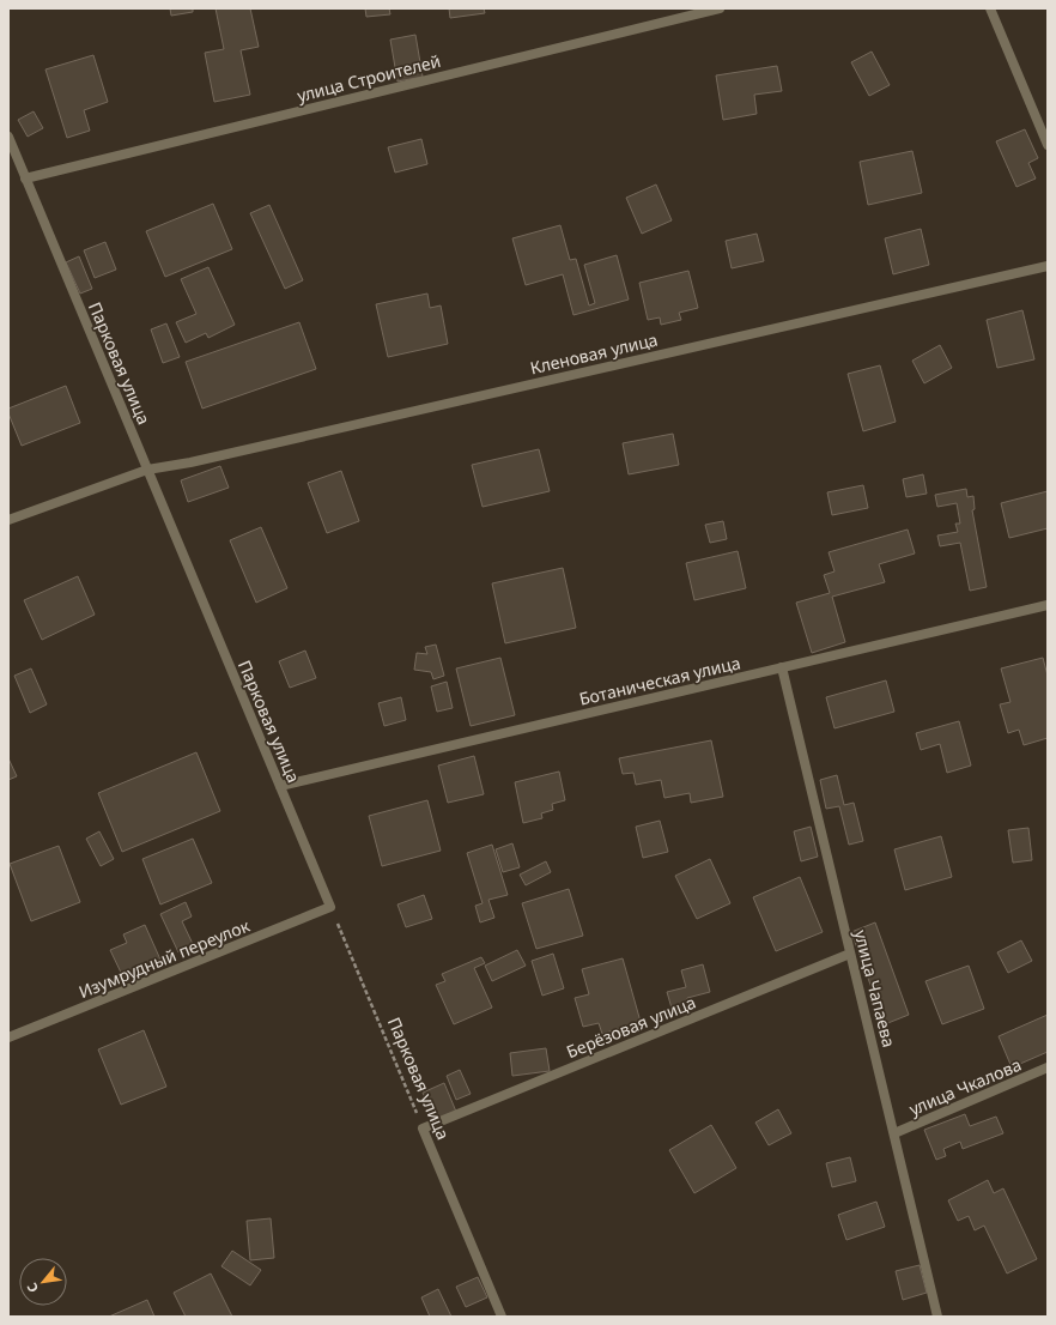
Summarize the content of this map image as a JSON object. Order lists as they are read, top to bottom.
{
  "streets": {
    "street": [
      "улица Строителей",
      "Кленовая улица",
      "Парковая улица",
      "Ботаническая улица",
      "Изумрудный переулок",
      "улица Чапаева",
      "Берёзовая улица",
      "улица Чкалова"
    ]
  },
  "crossings": [
    ["улица Строителей", "Парковая улица"],
    ["Кленовая улица", "Парковая улица"],
    ["Парковая улица", "Ботаническая улица"],
    ["Парковая улица", "Изумрудный переулок"],
    ["Парковая улица", "Берёзовая улица"],
    ["Ботаническая улица", "улица Чапаева"],
    ["улица Чапаева", "Берёзовая улица"],
    ["улица Чапаева", "улица Чкалова"]
  ],
  "north": "bottom left"
}
